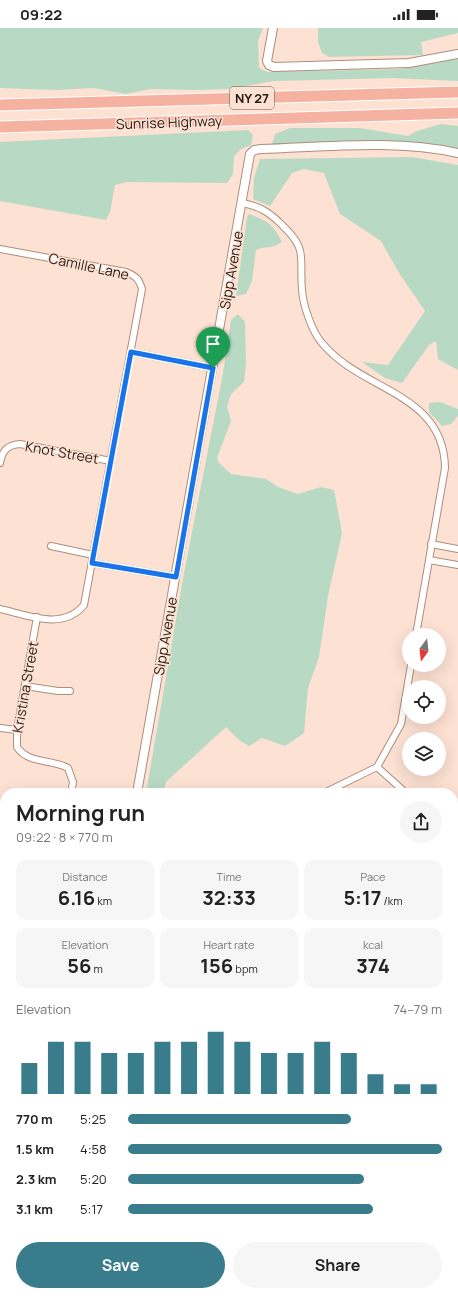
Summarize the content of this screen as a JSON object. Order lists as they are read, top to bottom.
{
  "streets": {
    "highway": ["NY 27", "Sunrise Highway"],
    "street": [
      "Camille Lane",
      "Sipp Avenue",
      "Knot Street",
      "Kristina Street"
    ]
  },
  "crossings": [
    ["Camille Lane", "Knot Street"],
    ["Camille Lane", "Kristina Street"]
  ],
  "north": "bottom",
  "page": {
    "status": "09:22",
    "heading": ["Morning run", "09:22 · 8 × 770 m"],
    "stats": [
      ["Distance", "6.16 km"],
      ["Time", "32:33"],
      ["Pace", "5:17 /km"],
      ["Elevation", "56 m"],
      ["Heart rate", "156 bpm"],
      ["kcal", "374"]
    ],
    "chart": ["Elevation", "74–79 m"],
    "list": [
      {
        "name": "770 m",
        "note": "5:25"
      },
      {
        "name": "1.5 km",
        "note": "4:58"
      },
      {
        "name": "2.3 km",
        "note": "5:20"
      },
      {
        "name": "3.1 km",
        "note": "5:17"
      }
    ],
    "buttons": ["Save", "Share"]
  }
}
